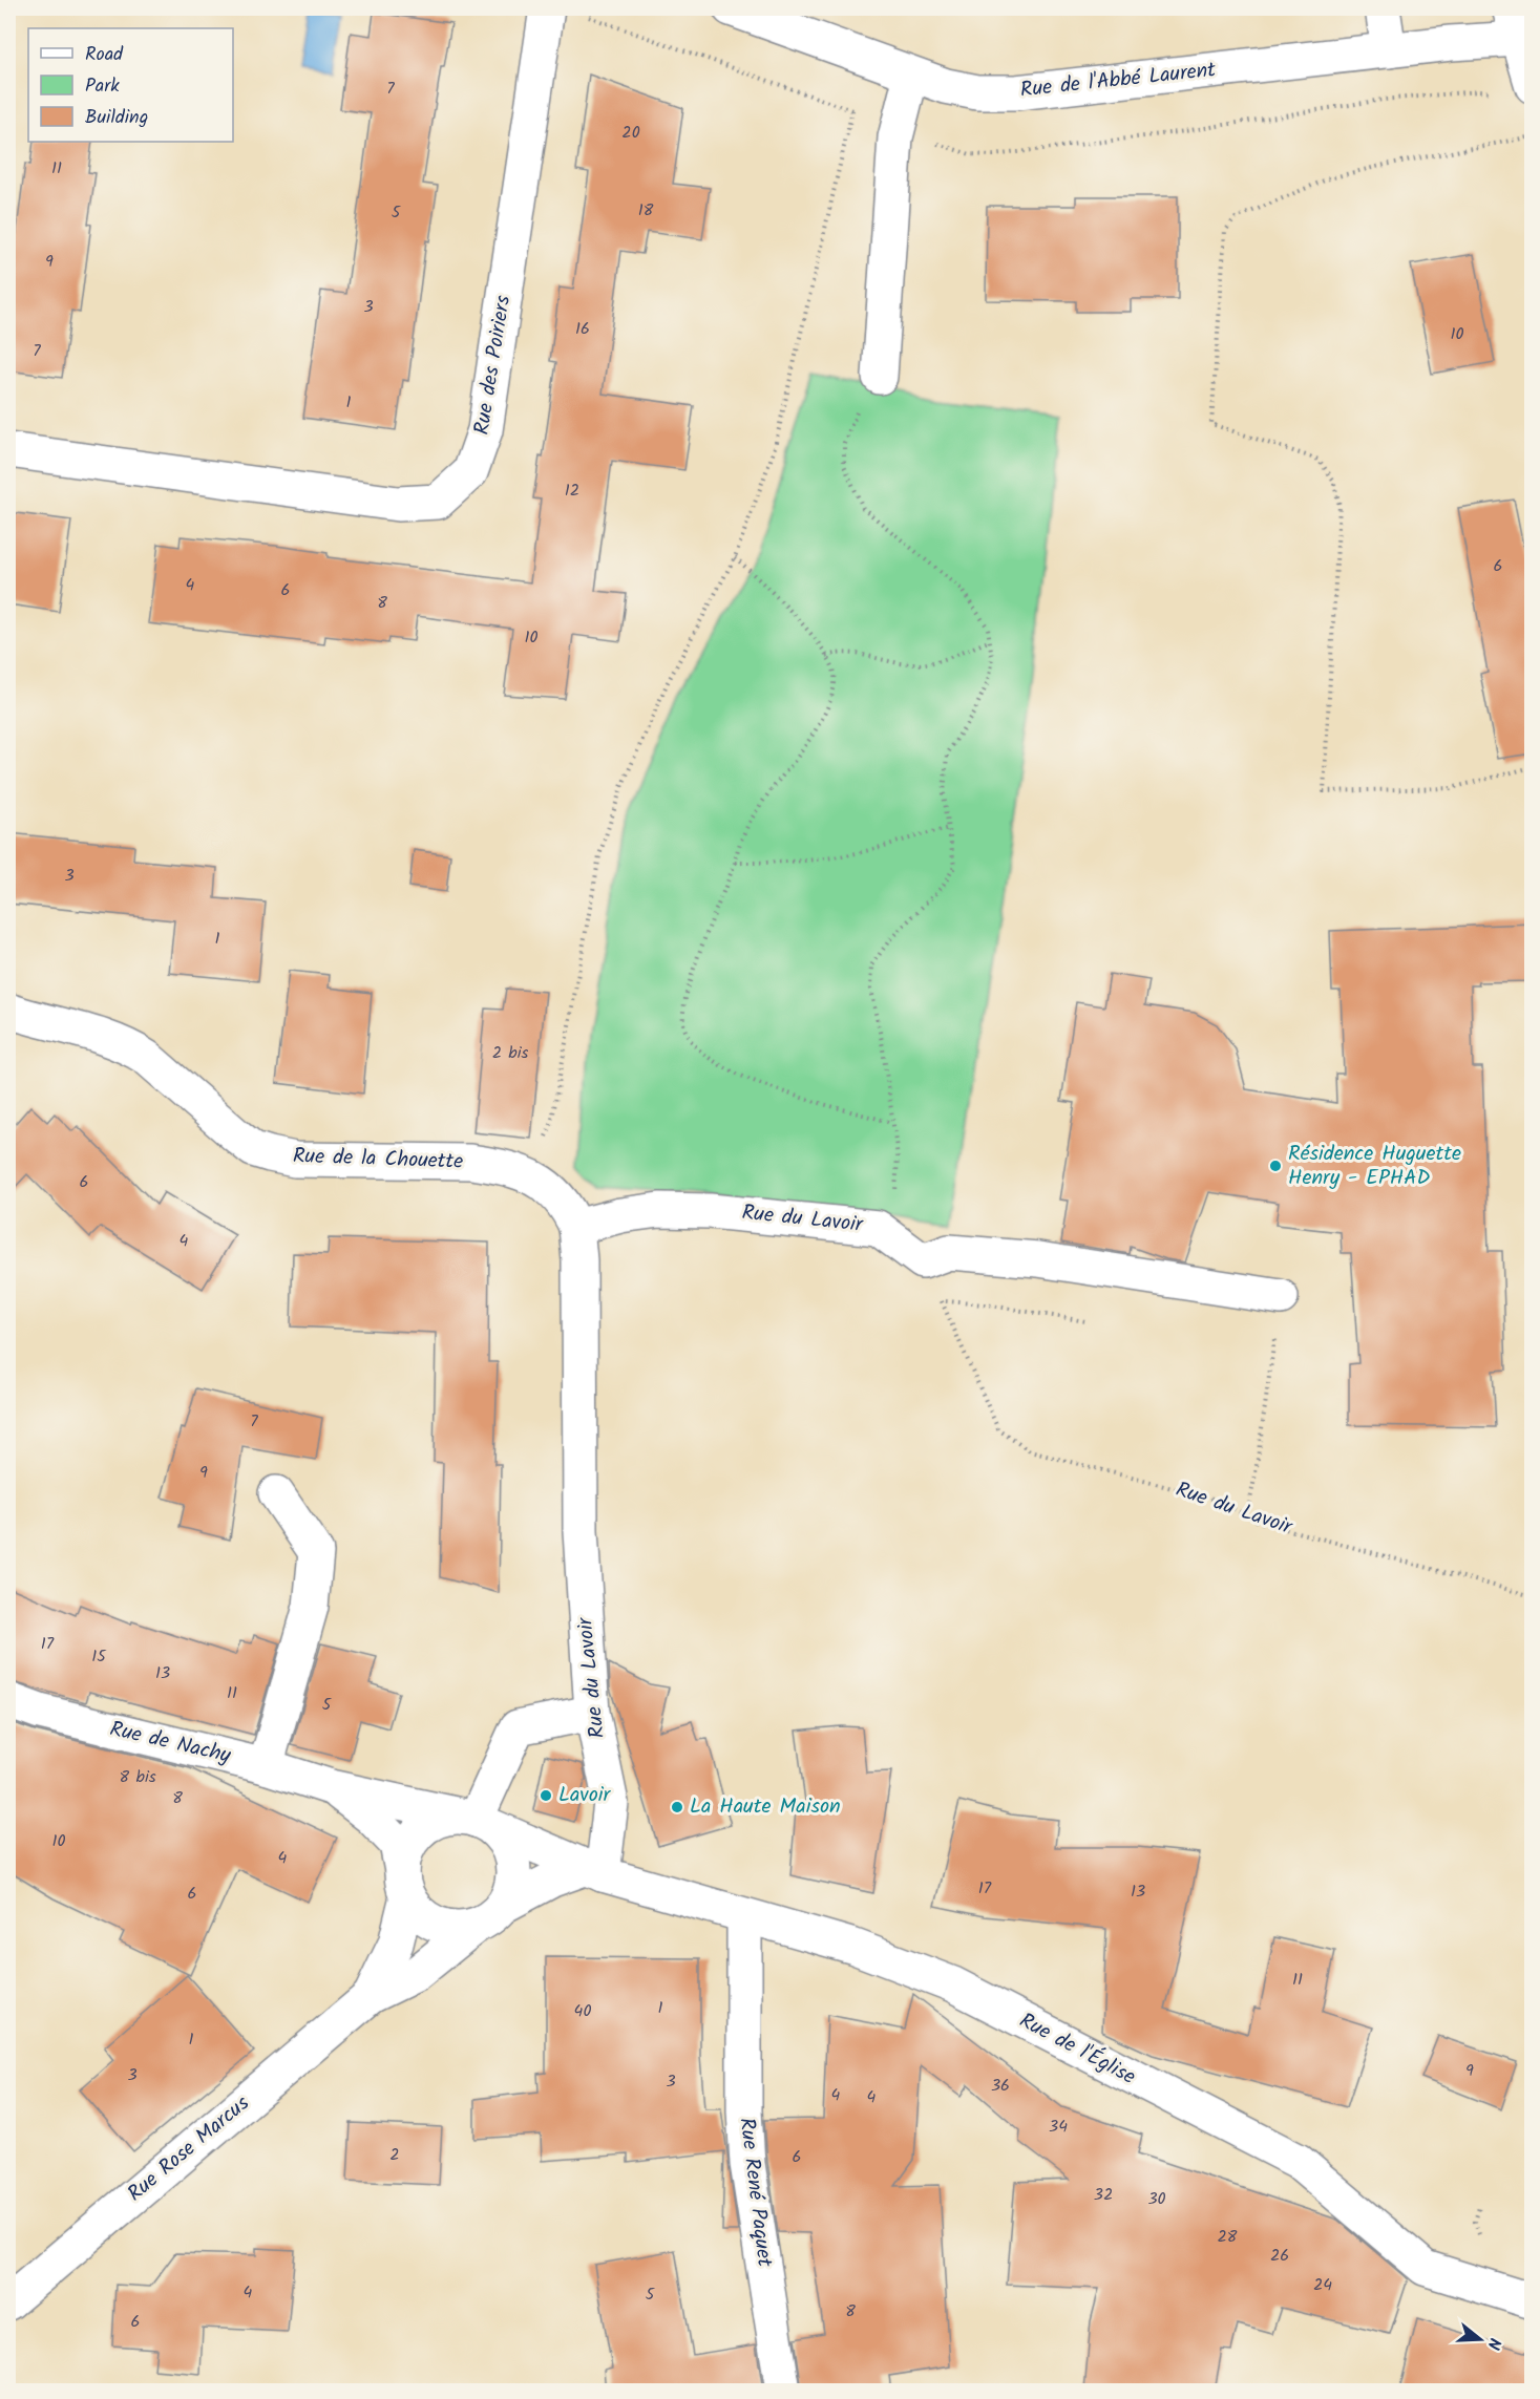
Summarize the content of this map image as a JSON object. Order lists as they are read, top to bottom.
{
  "streets": {
    "street": [
      "Rue de l'Abbé Laurent",
      "Rue des Poiriers",
      "Rue de la Chouette",
      "Rue du Lavoir",
      "Rue de Nachy",
      "Rue de l'Église",
      "Rue Rose Marcus",
      "Rue René Paquet"
    ]
  },
  "crossings": [
    ["Rue de la Chouette", "Rue du Lavoir"],
    ["Rue du Lavoir", "Rue de l'Église"],
    ["Rue de Nachy", "Rue de l'Église"],
    ["Rue de Nachy", "Rue Rose Marcus"],
    ["Rue de l'Église", "Rue Rose Marcus"],
    ["Rue de l'Église", "Rue René Paquet"]
  ],
  "places": ["Résidence Huguette Henry - EPHAD", "Lavoir", "La Haute Maison"],
  "house_numbers": [
    "7",
    "20",
    "11",
    "18",
    "5",
    "9",
    "3",
    "16",
    "10",
    "7",
    "1",
    "12",
    "6",
    "4",
    "6",
    "8",
    "10",
    "3",
    "1",
    "2 bis",
    "6",
    "4",
    "7",
    "9",
    "17",
    "15",
    "13",
    "11",
    "5",
    "8 bis",
    "8",
    "10",
    "4",
    "17",
    "13",
    "6",
    "11",
    "1",
    "40",
    "1",
    "9",
    "3",
    "3",
    "36",
    "4",
    "4",
    "34",
    "2",
    "6",
    "32",
    "30",
    "28",
    "26",
    "24",
    "4",
    "5",
    "8",
    "6"
  ],
  "legend": ["Road", "Park", "Building"],
  "north": "right"
}
